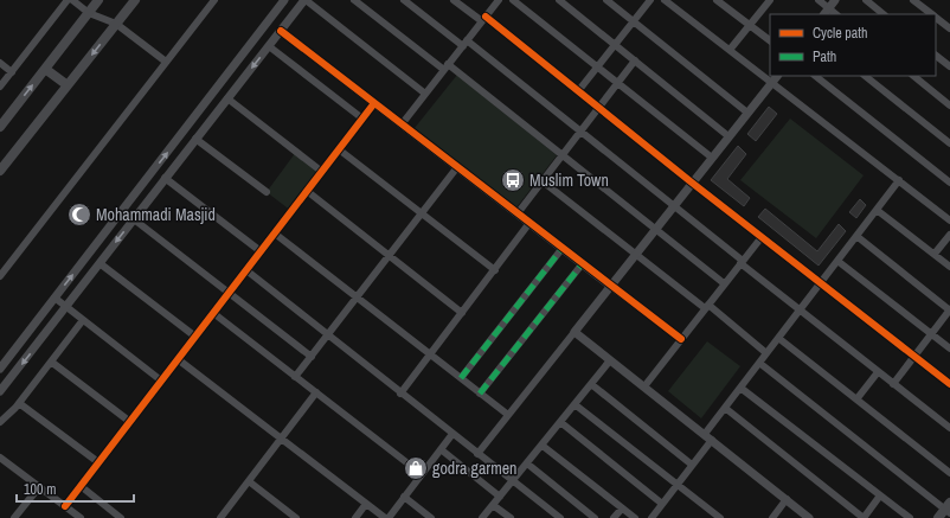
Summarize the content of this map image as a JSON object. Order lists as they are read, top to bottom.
{
  "places": {
    "bus stop": ["Muslim Town"],
    "mosque": ["Mohammadi Masjid"],
    "shop": ["godra garmen"]
  },
  "legend": ["Cycle path", "Path"],
  "scale_bar": "100 m"
}
